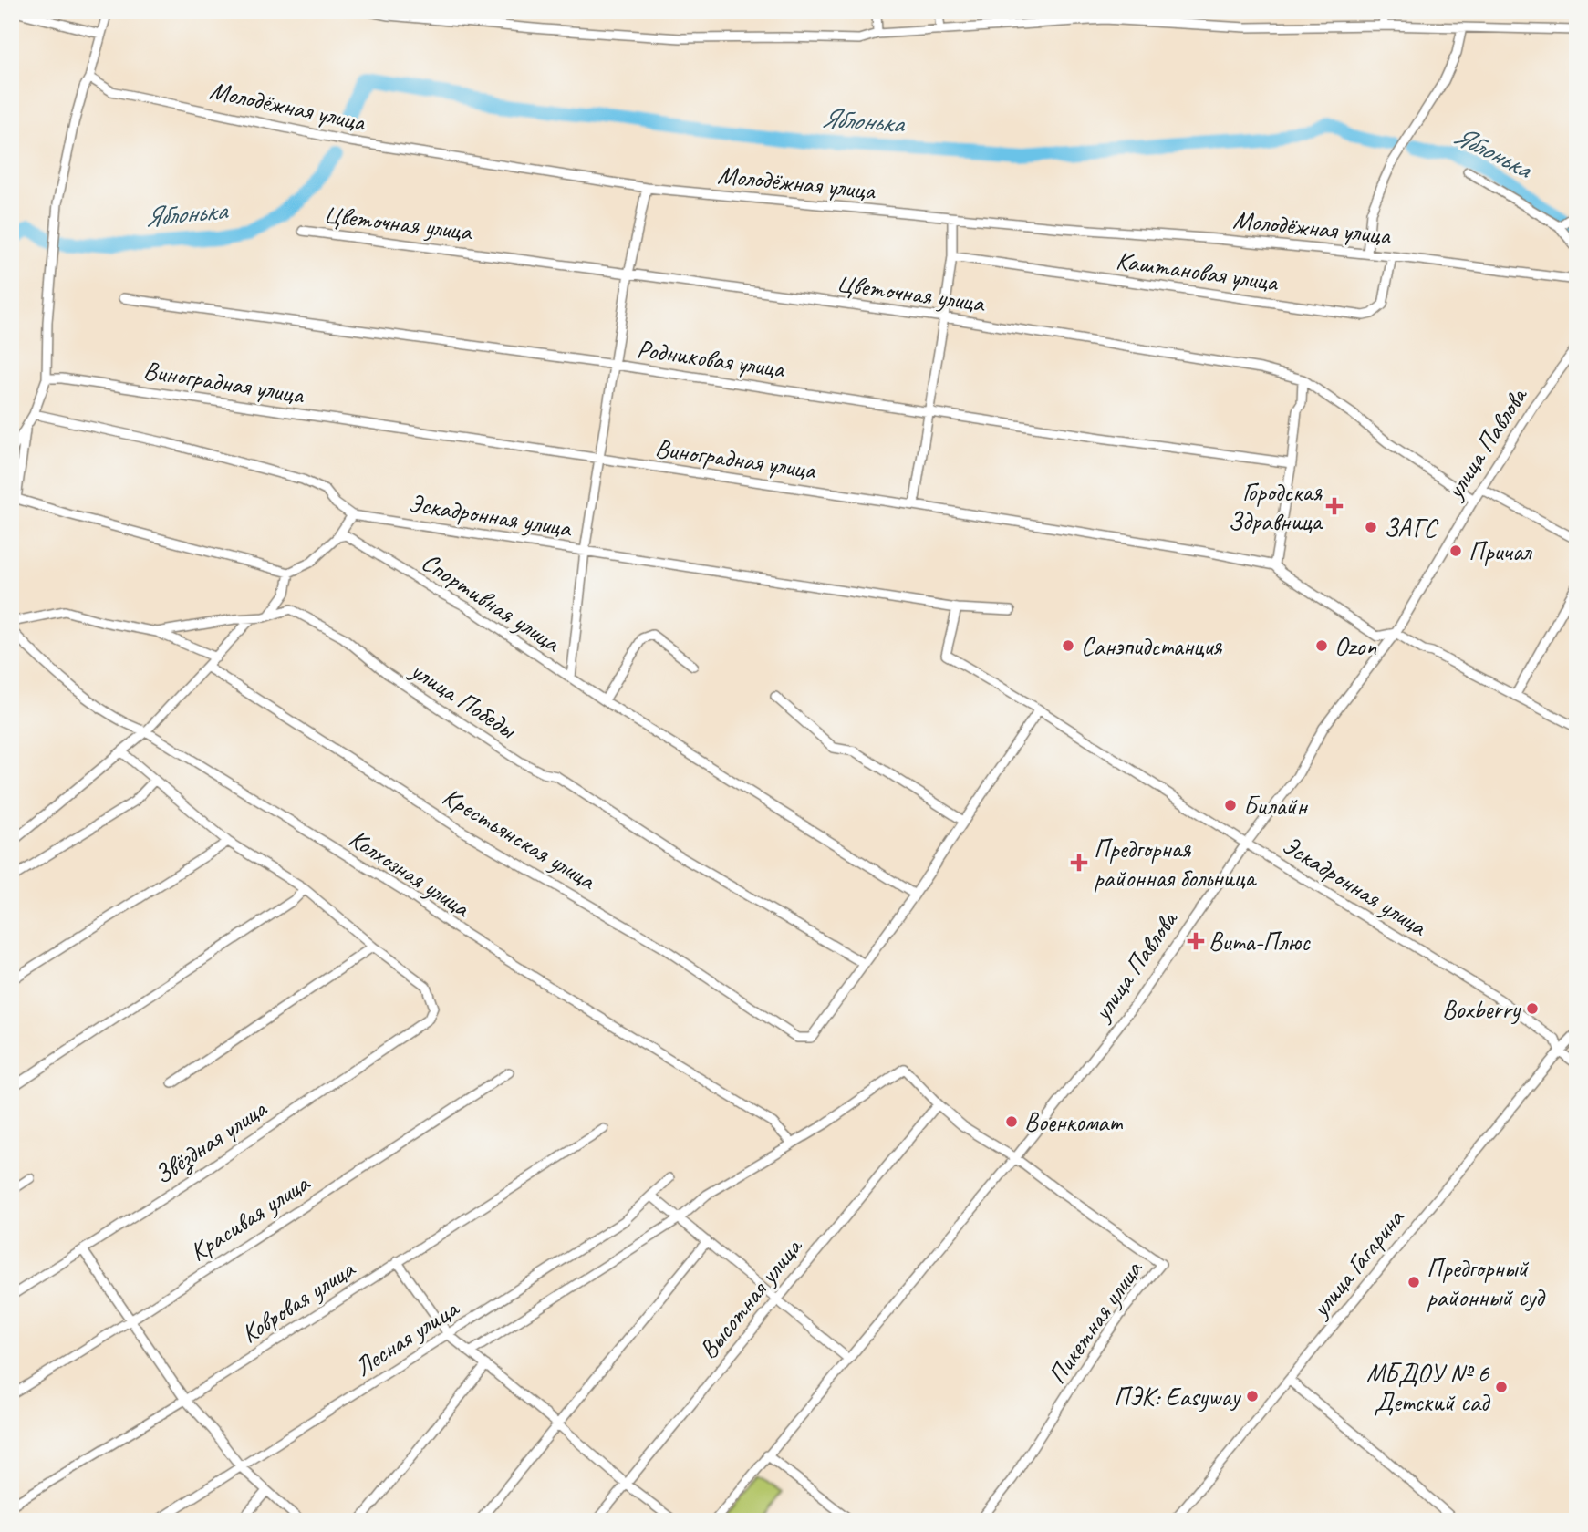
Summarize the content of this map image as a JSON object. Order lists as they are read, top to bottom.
{
  "streets": {
    "street": [
      "Молодёжная улица",
      "Цветочная улица",
      "Каштановая улица",
      "Родниковая улица",
      "Виноградная улица",
      "улица Павлова",
      "Эскадронная улица",
      "Спортивная улица",
      "улица Победы",
      "Крестьянская улица",
      "Колхозная улица",
      "Звёздная улица",
      "Красивая улица",
      "улица Гагарина",
      "Высотная улица",
      "Ковровая улица",
      "Пикетная улица",
      "Лесная улица"
    ]
  },
  "crossings": [
    ["Молодёжная улица", "Каштановая улица"],
    ["Цветочная улица", "улица Павлова"],
    ["Виноградная улица", "улица Павлова"],
    ["улица Павлова", "Эскадронная улица"],
    ["улица Павлова", "Пикетная улица"],
    ["Эскадронная улица", "улица Гагарина"],
    ["улица Победы", "Крестьянская улица"],
    ["Колхозная улица", "Лесная улица"],
    ["Высотная улица", "Лесная улица"]
  ],
  "water": ["Яблонька"],
  "places": {
    "health": ["Городская Здравница", "Предгорная районная больница", "Вита-Плюс"],
    "other": [
      "ЗАГС",
      "Причал",
      "Санэпидстанция",
      "Ozon",
      "Билайн",
      "Boxberry",
      "Военкомат",
      "Предгорный районный суд",
      "МБДОУ № 6 Детский сад",
      "ПЭК: Easyway"
    ]
  }
}
